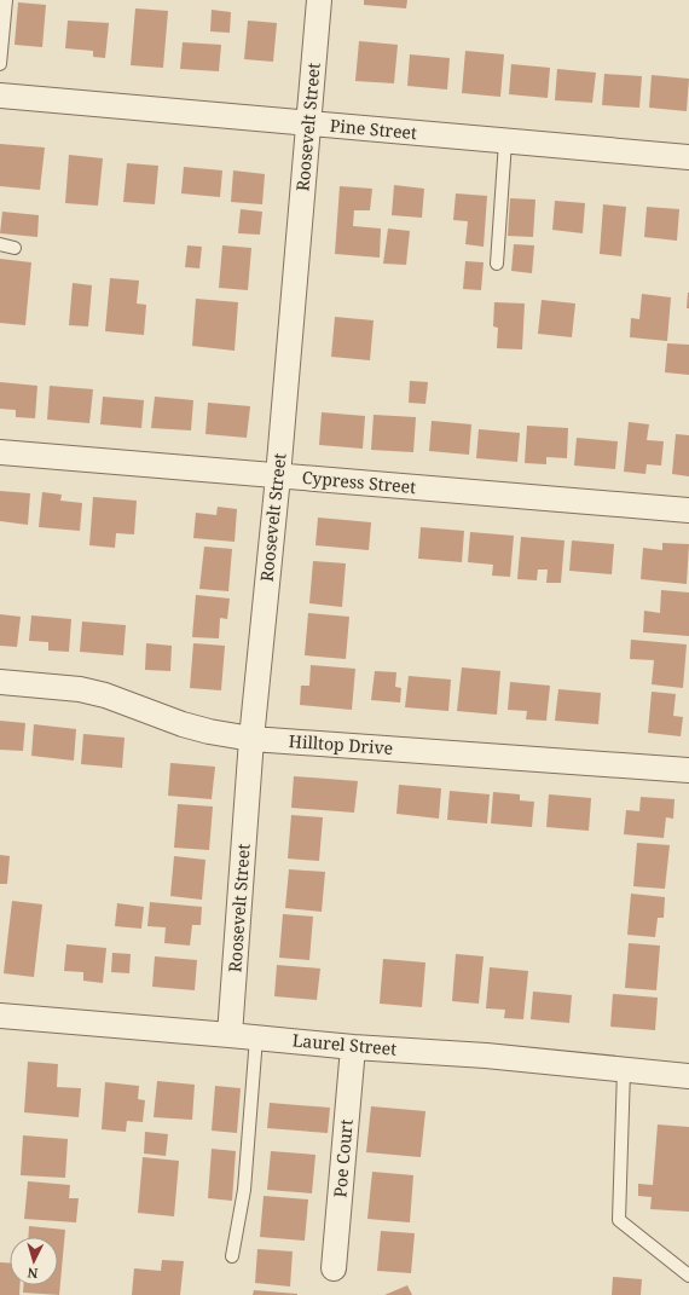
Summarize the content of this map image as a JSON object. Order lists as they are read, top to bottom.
{
  "streets": {
    "street": [
      "Roosevelt Street",
      "Pine Street",
      "Cypress Street",
      "Hilltop Drive",
      "Laurel Street",
      "Poe Court"
    ]
  },
  "crossings": [
    ["Roosevelt Street", "Pine Street"],
    ["Roosevelt Street", "Cypress Street"],
    ["Roosevelt Street", "Hilltop Drive"],
    ["Roosevelt Street", "Laurel Street"],
    ["Laurel Street", "Poe Court"]
  ],
  "north": "bottom"
}
